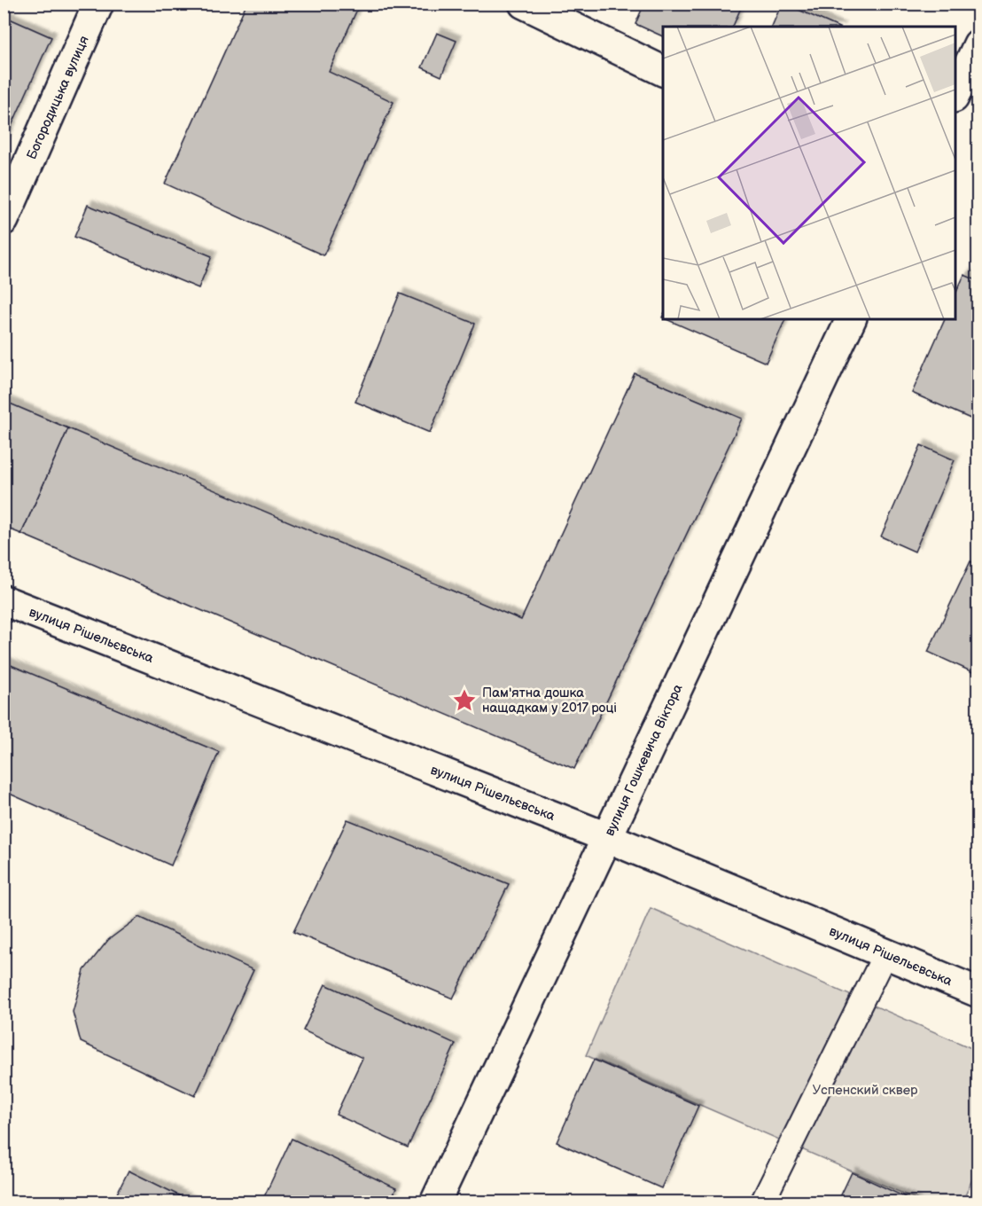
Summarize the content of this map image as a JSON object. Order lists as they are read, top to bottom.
{
  "streets": {
    "street": ["Богородицька вулиця", "вулиця Рішельєвська", "вулиця Гошкевича Віктора"]
  },
  "crossings": [
    ["вулиця Рішельєвська", "вулиця Гошкевича Віктора"]
  ],
  "parks": ["Успенский сквер"],
  "places": {
    "place": ["Пам'ятна дошка нащадкам у 2017 році"]
  }
}
